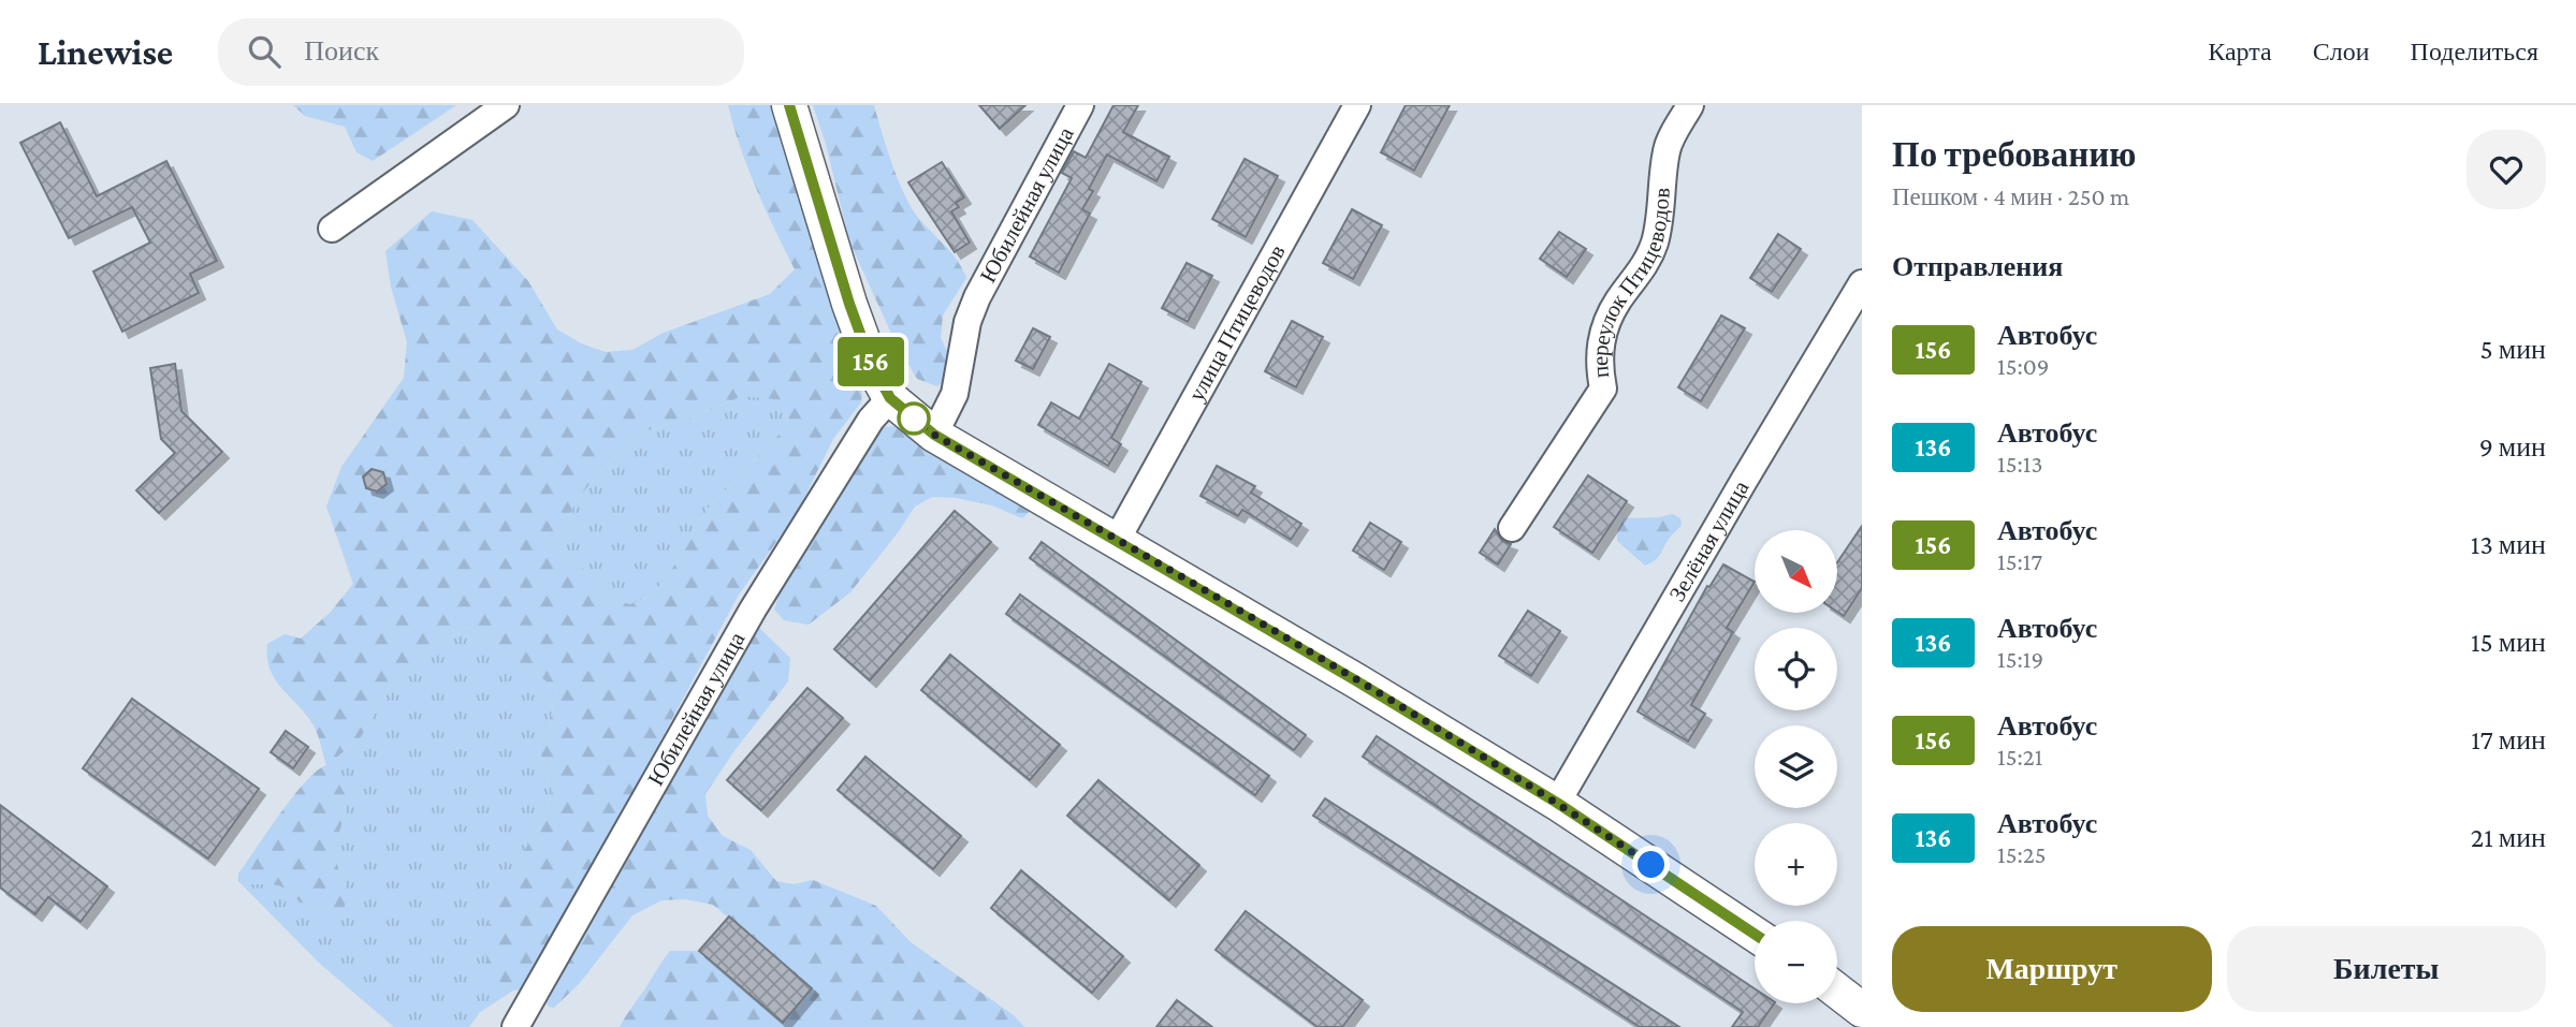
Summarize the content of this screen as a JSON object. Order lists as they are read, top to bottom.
{
  "streets": {
    "street": [
      "Юбилейная улица",
      "переулок Птицеводов",
      "улица Птицеводов",
      "Зелёная улица"
    ]
  },
  "lines": ["bus line 156"],
  "north": "bottom right",
  "page": {
    "header": "Linewise",
    "search": "Поиск",
    "nav": ["Карта", "Слои", "Поделиться"],
    "on_map": "156",
    "heading": [
      ["По требованию", "Пешком · 4 мин · 250 m"],
      "Отправления"
    ],
    "list": [
      {
        "mark": "156",
        "name": "Автобус",
        "note": "15:09",
        "value": "5 мин"
      },
      {
        "mark": "136",
        "name": "Автобус",
        "note": "15:13",
        "value": "9 мин"
      },
      {
        "mark": "156",
        "name": "Автобус",
        "note": "15:17",
        "value": "13 мин"
      },
      {
        "mark": "136",
        "name": "Автобус",
        "note": "15:19",
        "value": "15 мин"
      },
      {
        "mark": "156",
        "name": "Автобус",
        "note": "15:21",
        "value": "17 мин"
      },
      {
        "mark": "136",
        "name": "Автобус",
        "note": "15:25",
        "value": "21 мин"
      }
    ],
    "map_buttons": ["+", "−"],
    "buttons": ["Маршрут", "Билеты"]
  }
}
